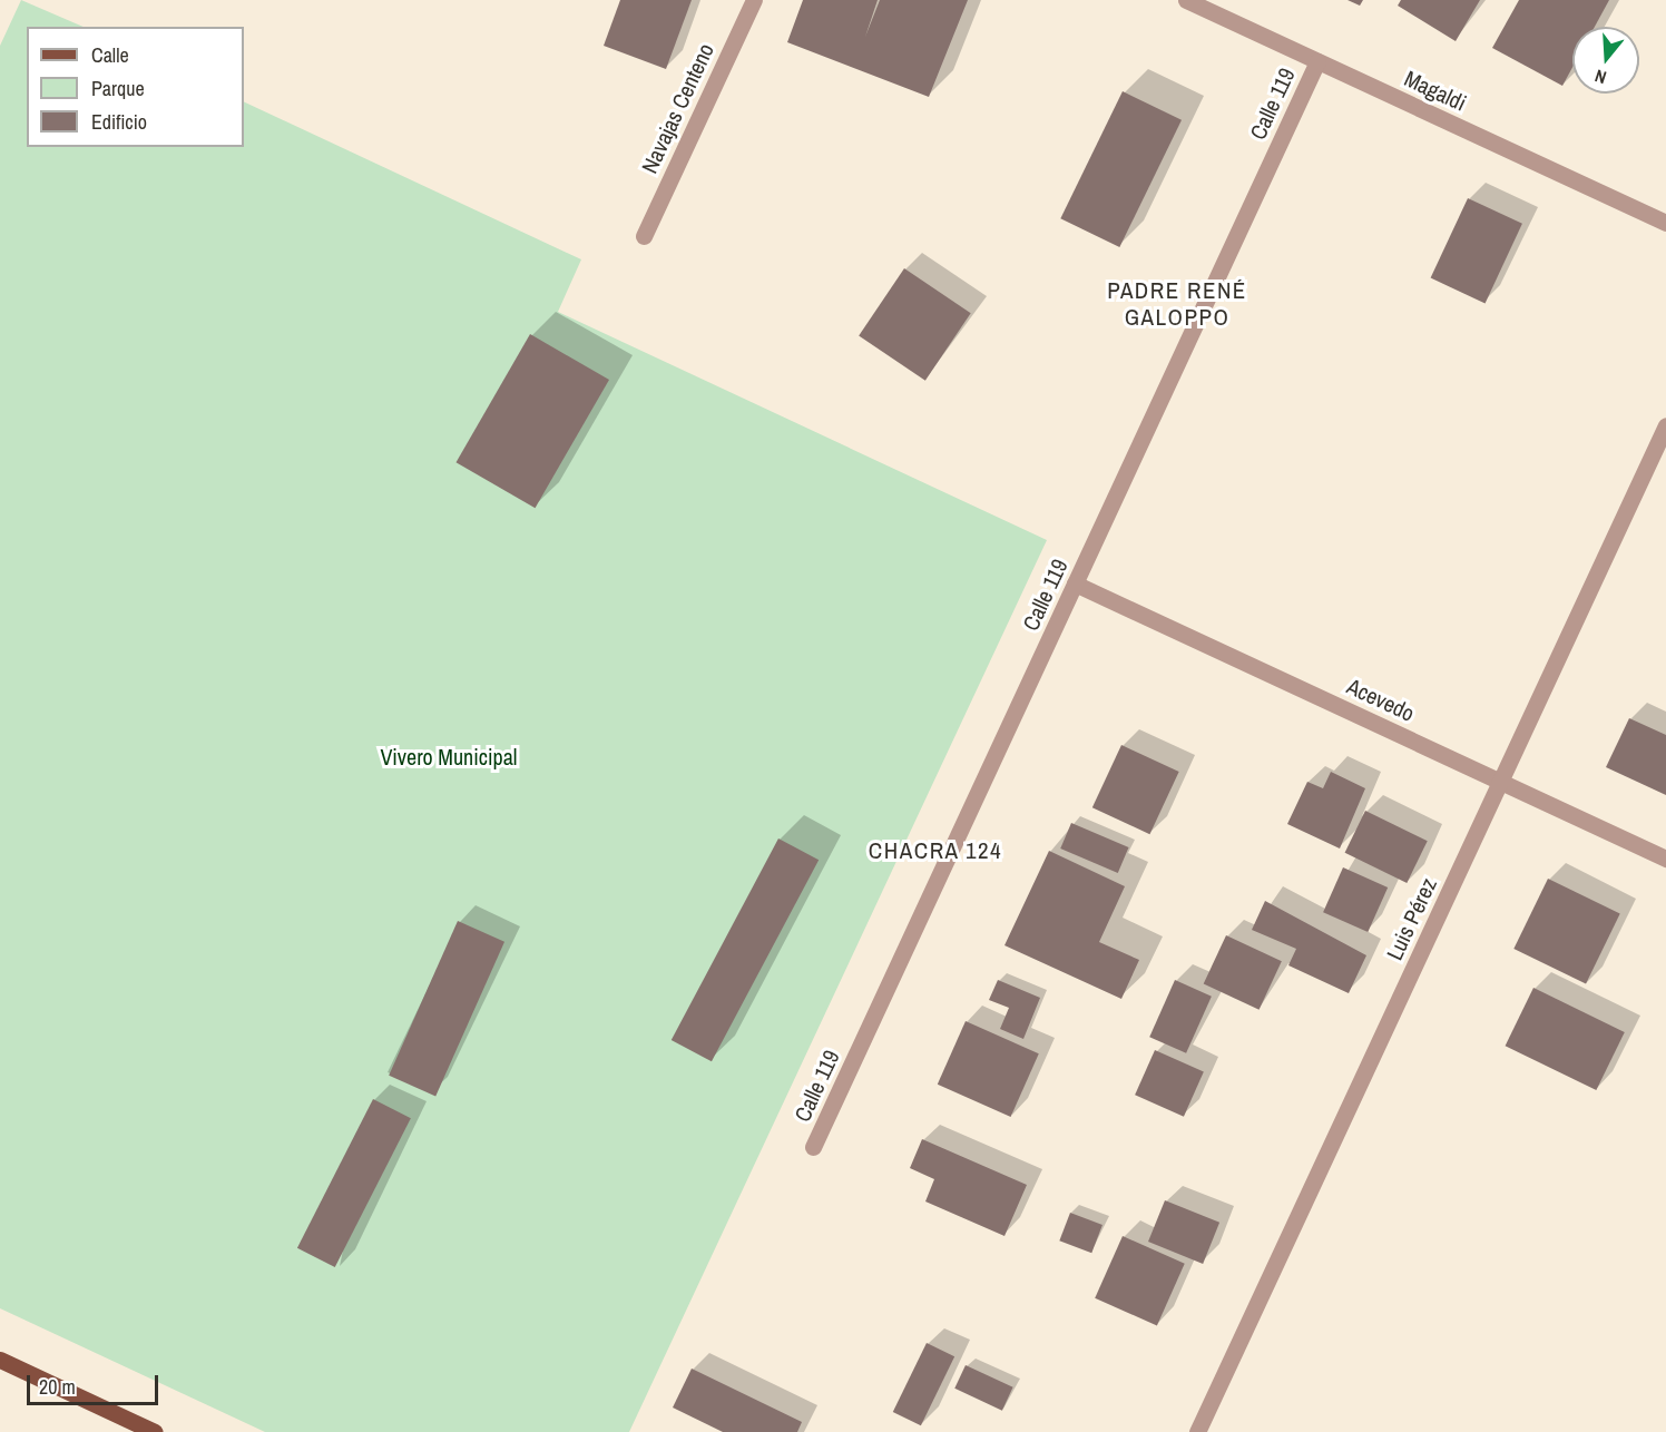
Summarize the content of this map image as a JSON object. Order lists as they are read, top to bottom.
{
  "streets": {
    "street": [
      "Magaldi",
      "Calle 119",
      "Navajas Centeno",
      "Acevedo",
      "Luis Pérez"
    ]
  },
  "crossings": [
    ["Magaldi", "Calle 119"],
    ["Calle 119", "Acevedo"],
    ["Acevedo", "Luis Pérez"]
  ],
  "districts": ["PADRE RENÉ GALOPPO", "CHACRA 124"],
  "parks": ["Vivero Municipal"],
  "legend": ["Calle", "Parque", "Edificio"],
  "scale_bar": "20 m",
  "north": "bottom"
}
